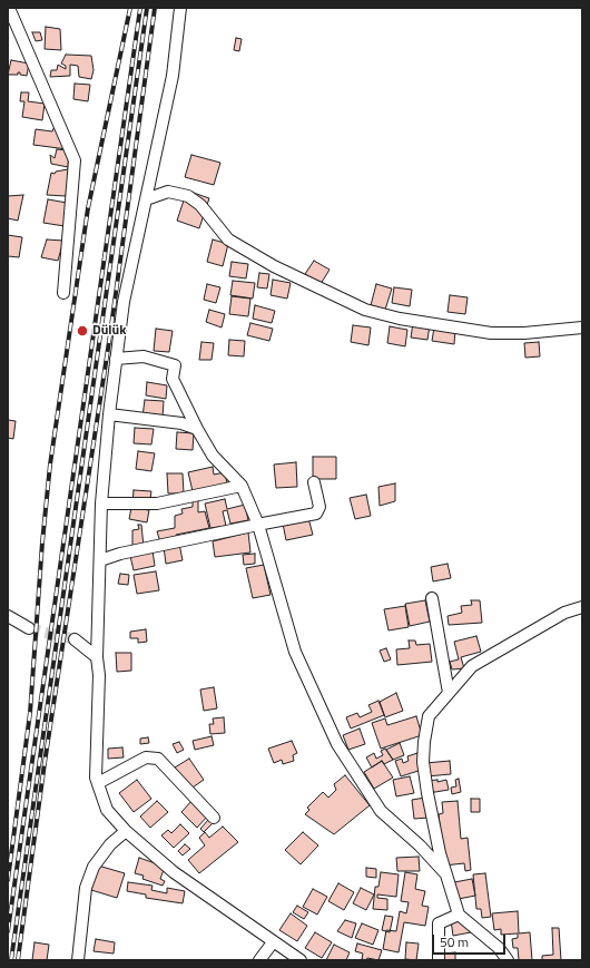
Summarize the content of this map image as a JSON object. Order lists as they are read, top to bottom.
{
  "places": ["Dülük"],
  "scale_bar": "50 m"
}
